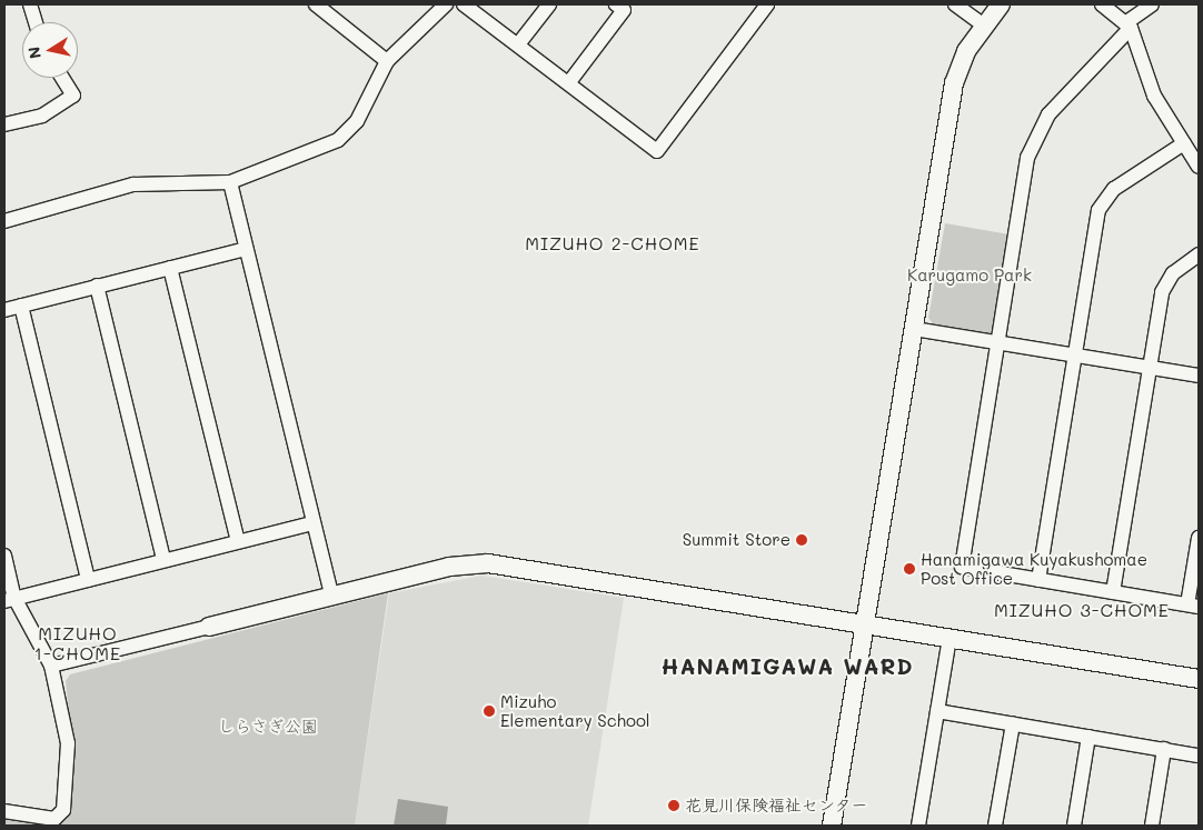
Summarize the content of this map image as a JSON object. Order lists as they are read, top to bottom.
{
  "districts": [
    "MIZUHO 2-CHOME",
    "MIZUHO 3-CHOME",
    "MIZUHO 1-CHOME",
    "HANAMIGAWA WARD"
  ],
  "parks": ["Karugamo Park", "しらさぎ公園"],
  "places": [
    "Summit Store",
    "Hanamigawa Kuyakushomae Post Office",
    "Mizuho Elementary School",
    "花見川保険福祉センター"
  ],
  "north": "left"
}
